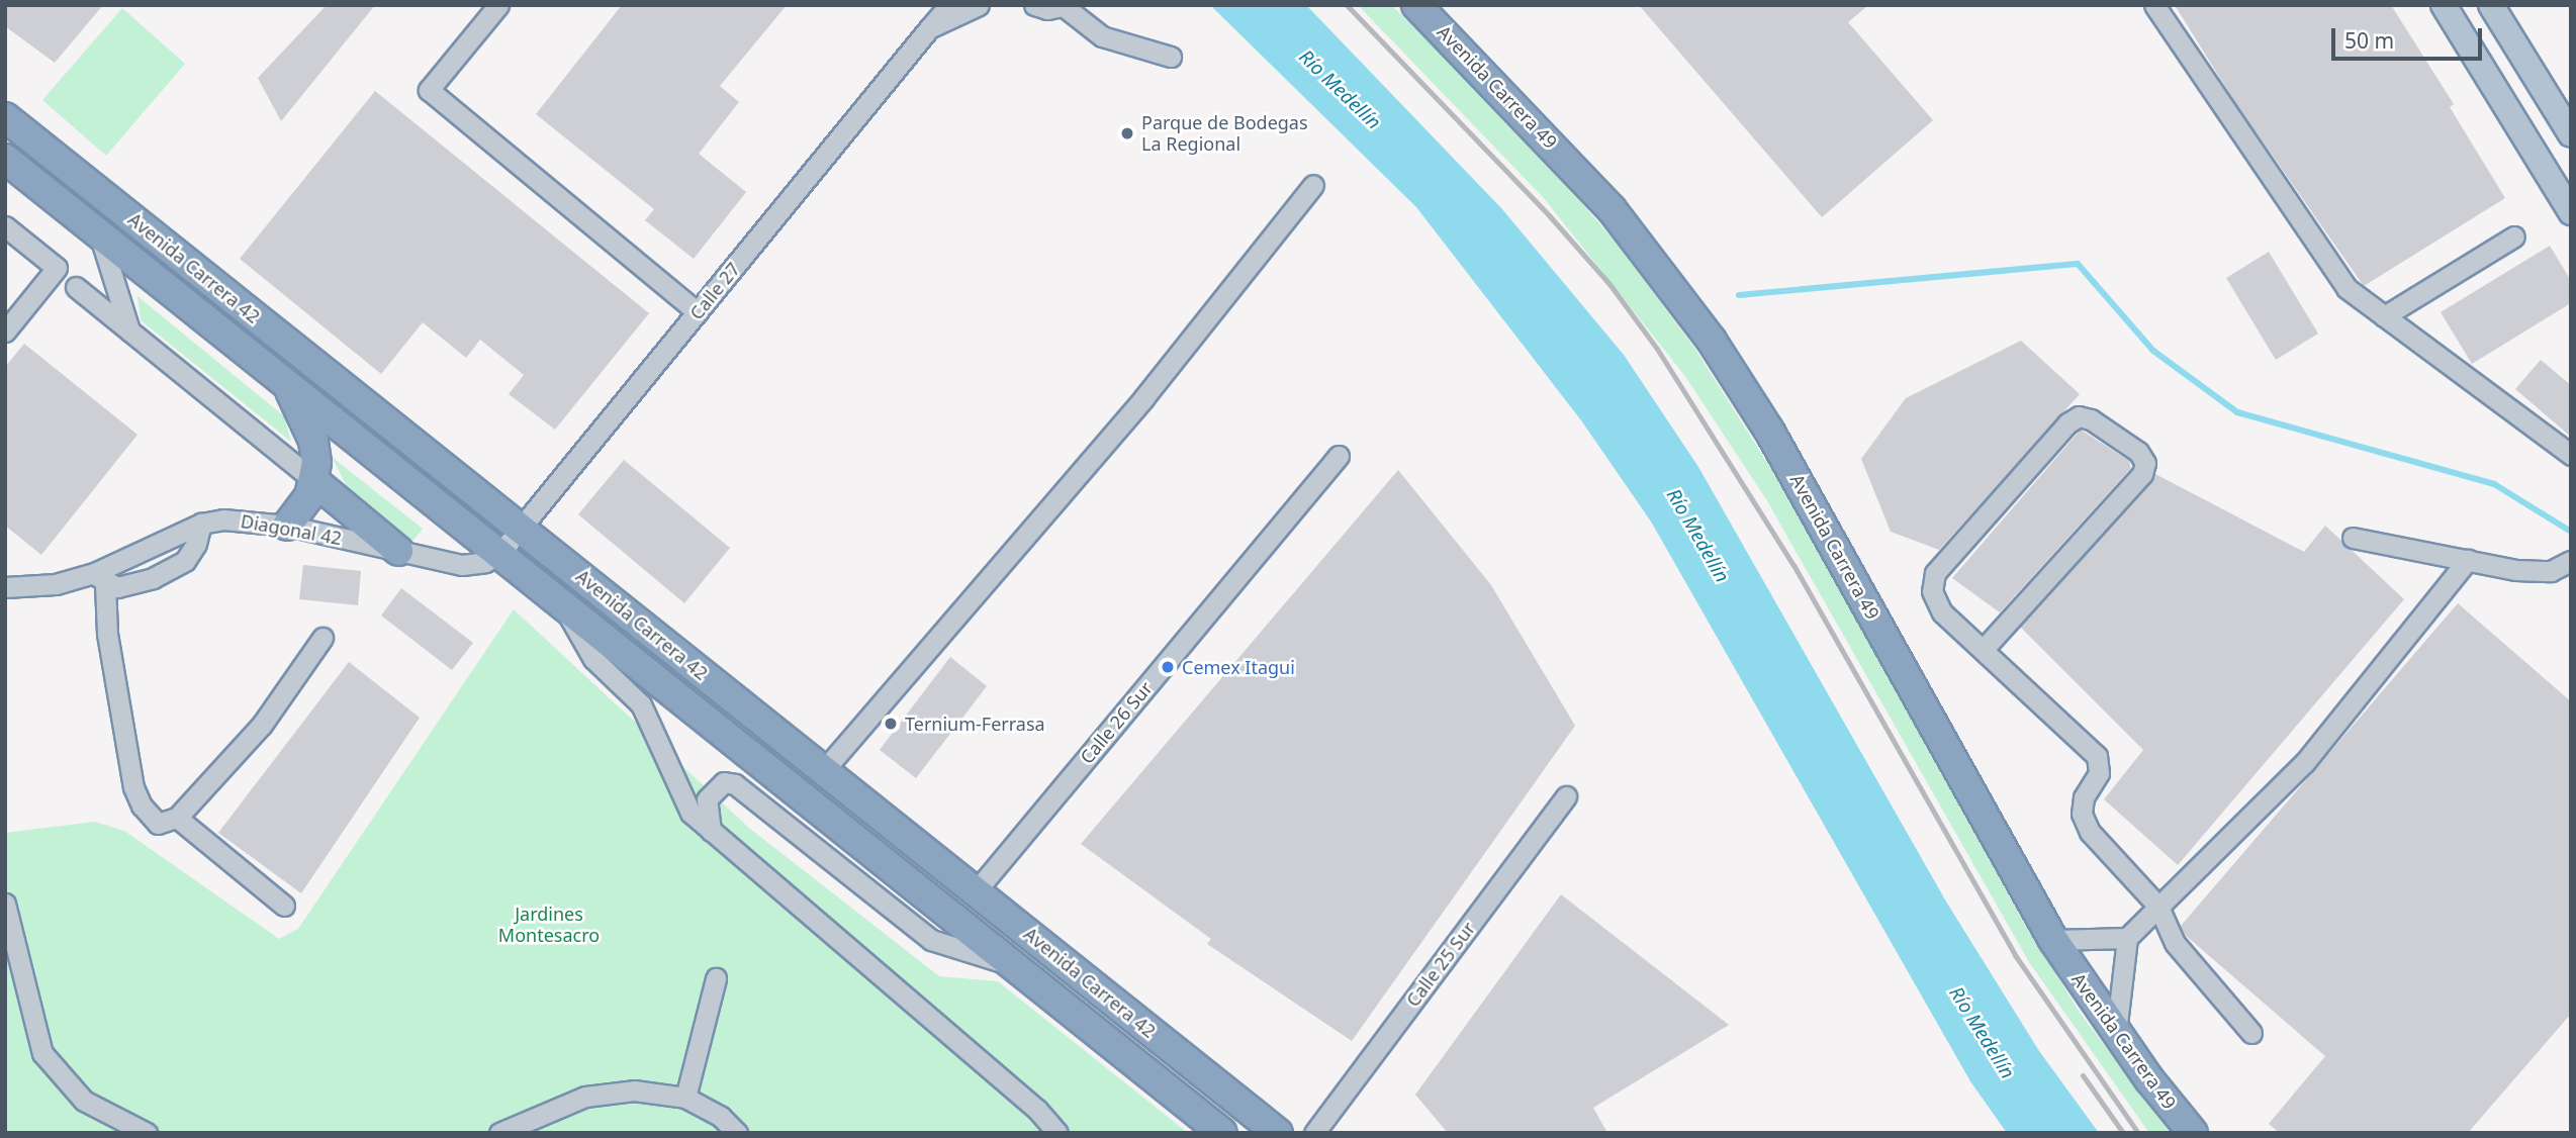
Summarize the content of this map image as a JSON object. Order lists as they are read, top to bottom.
{
  "streets": {
    "highway": ["Avenida Carrera 49", "Avenida Carrera 42"],
    "street": [
      "Calle 27",
      "Diagonal 42",
      "Calle 26 Sur",
      "Calle 25 Sur"
    ]
  },
  "crossings": [
    ["Avenida Carrera 42", "Calle 27"],
    ["Avenida Carrera 42", "Diagonal 42"],
    ["Avenida Carrera 42", "Calle 26 Sur"],
    ["Calle 27", "Diagonal 42"]
  ],
  "water": ["Río Medellín"],
  "parks": ["Jardines Montesacro"],
  "places": ["Parque de Bodegas La Regional", "Cemex Itagui", "Ternium-Ferrasa"],
  "scale_bar": "50 m"
}
